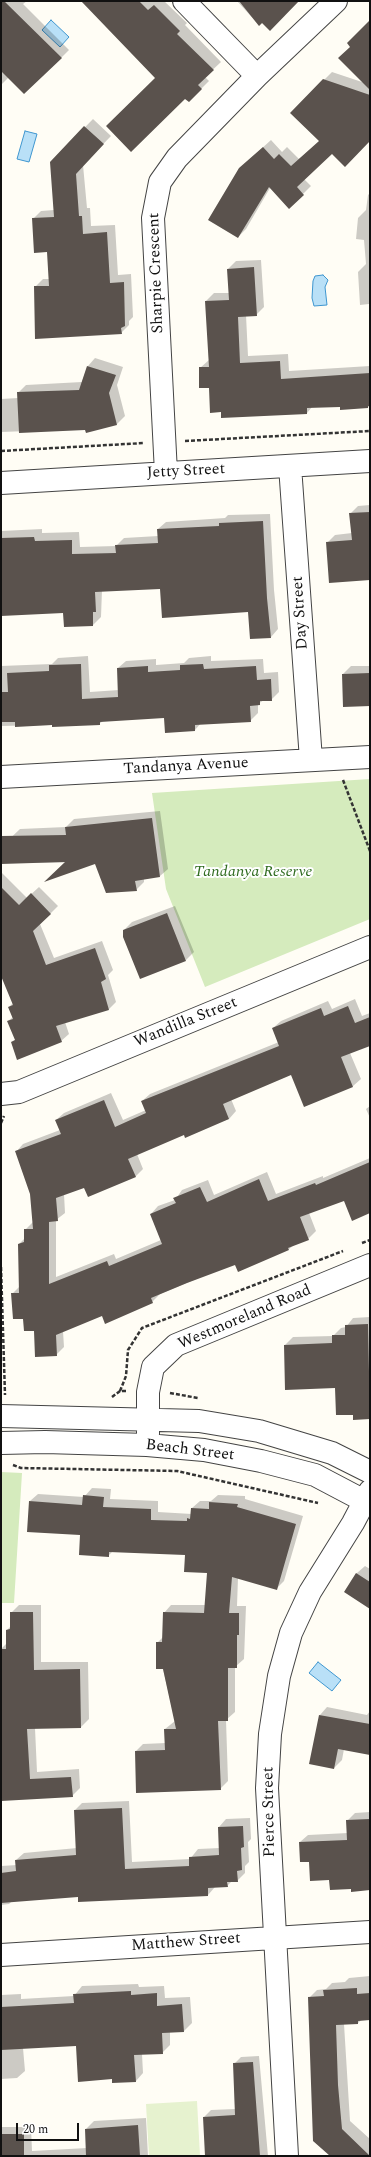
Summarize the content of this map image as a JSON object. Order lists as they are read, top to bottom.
{
  "streets": {
    "street": [
      "Sharpie Crescent",
      "Jetty Street",
      "Day Street",
      "Tandanya Avenue",
      "Wandilla Street",
      "Westmoreland Road",
      "Beach Street",
      "Pierce Street",
      "Matthew Street"
    ]
  },
  "crossings": [
    ["Sharpie Crescent", "Jetty Street"],
    ["Jetty Street", "Day Street"],
    ["Day Street", "Tandanya Avenue"],
    ["Westmoreland Road", "Beach Street"],
    ["Beach Street", "Pierce Street"],
    ["Pierce Street", "Matthew Street"]
  ],
  "parks": ["Tandanya Reserve"],
  "scale_bar": "20 m"
}
